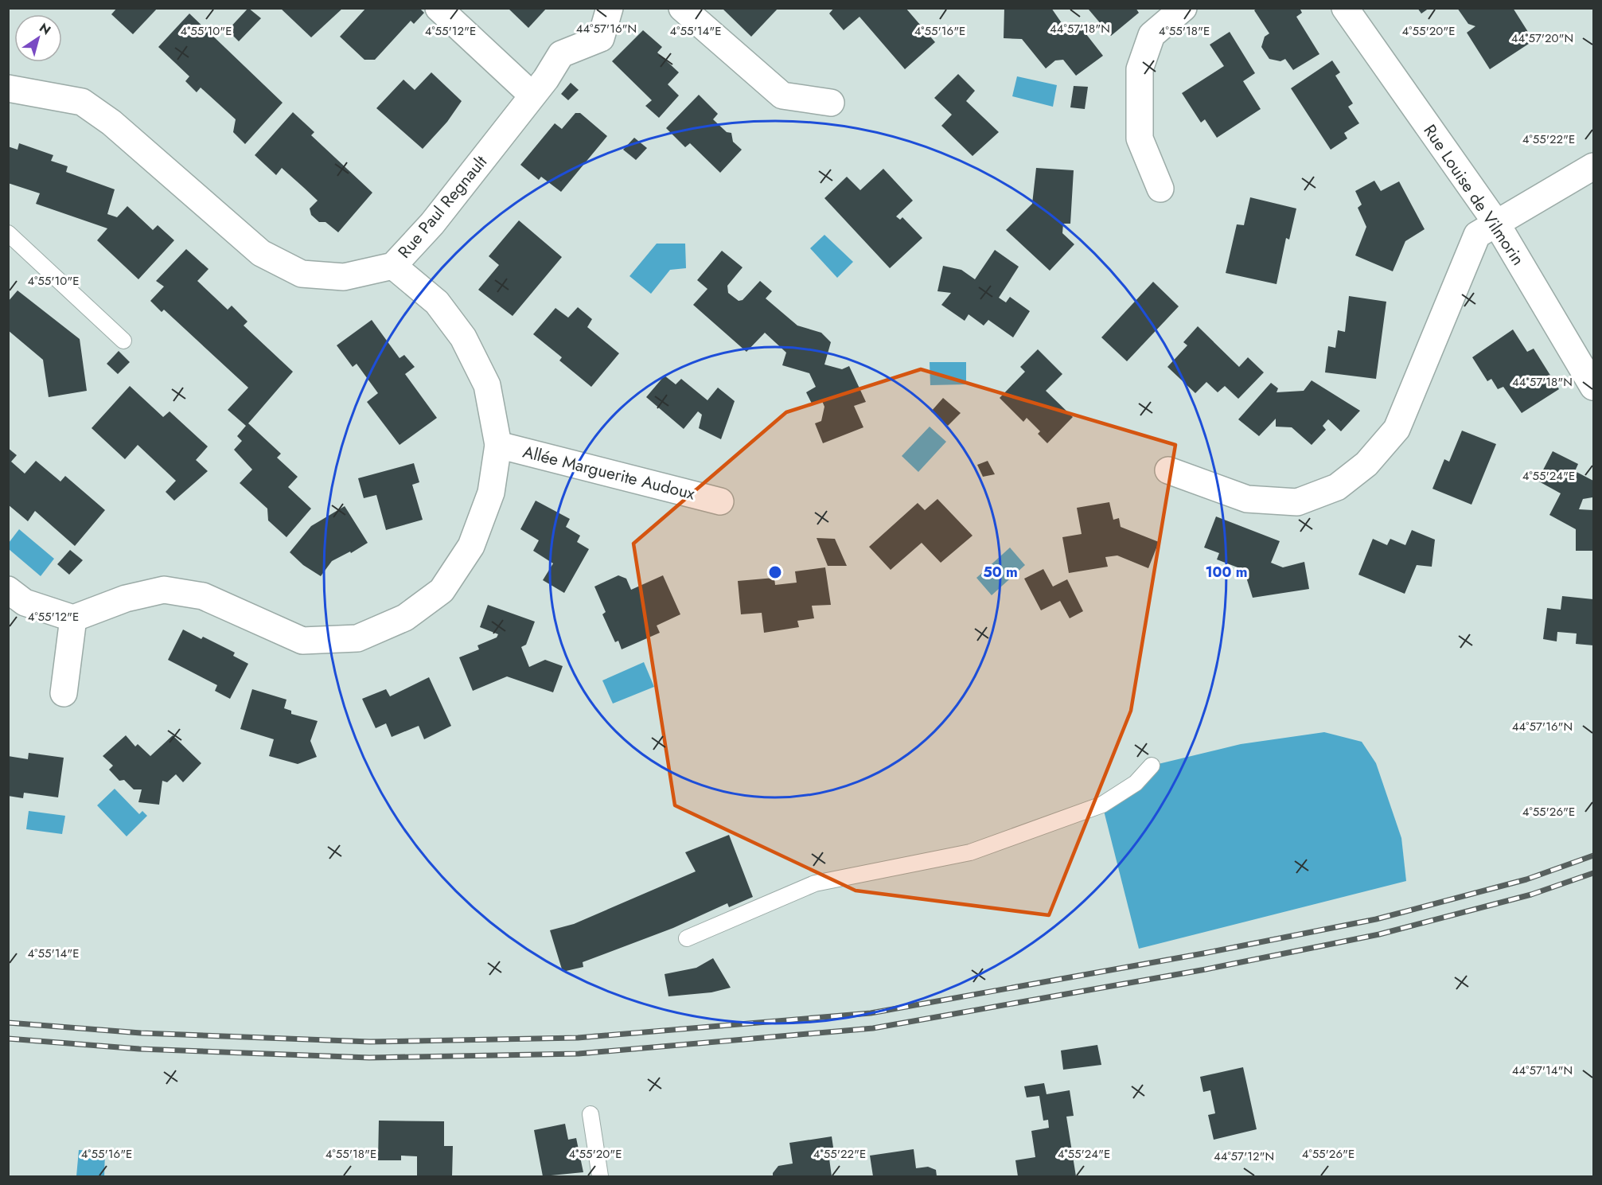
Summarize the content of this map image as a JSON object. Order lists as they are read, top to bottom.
{
  "streets": {
    "street": ["Rue Louise de Vilmorin", "Rue Paul Regnault", "Allée Marguerite Audoux"]
  },
  "north": "top right",
  "coordinates": [
    "44°57'16\"N",
    "44°57'18\"N",
    "4°55'10\"E",
    "4°55'12\"E",
    "4°55'14\"E",
    "4°55'16\"E",
    "4°55'18\"E",
    "4°55'20\"E",
    "44°57'20\"N",
    "4°55'22\"E",
    "4°55'24\"E",
    "4°55'26\"E",
    "44°57'14\"N",
    "44°57'12\"N"
  ],
  "rings": ["50 m", "100 m"]
}
